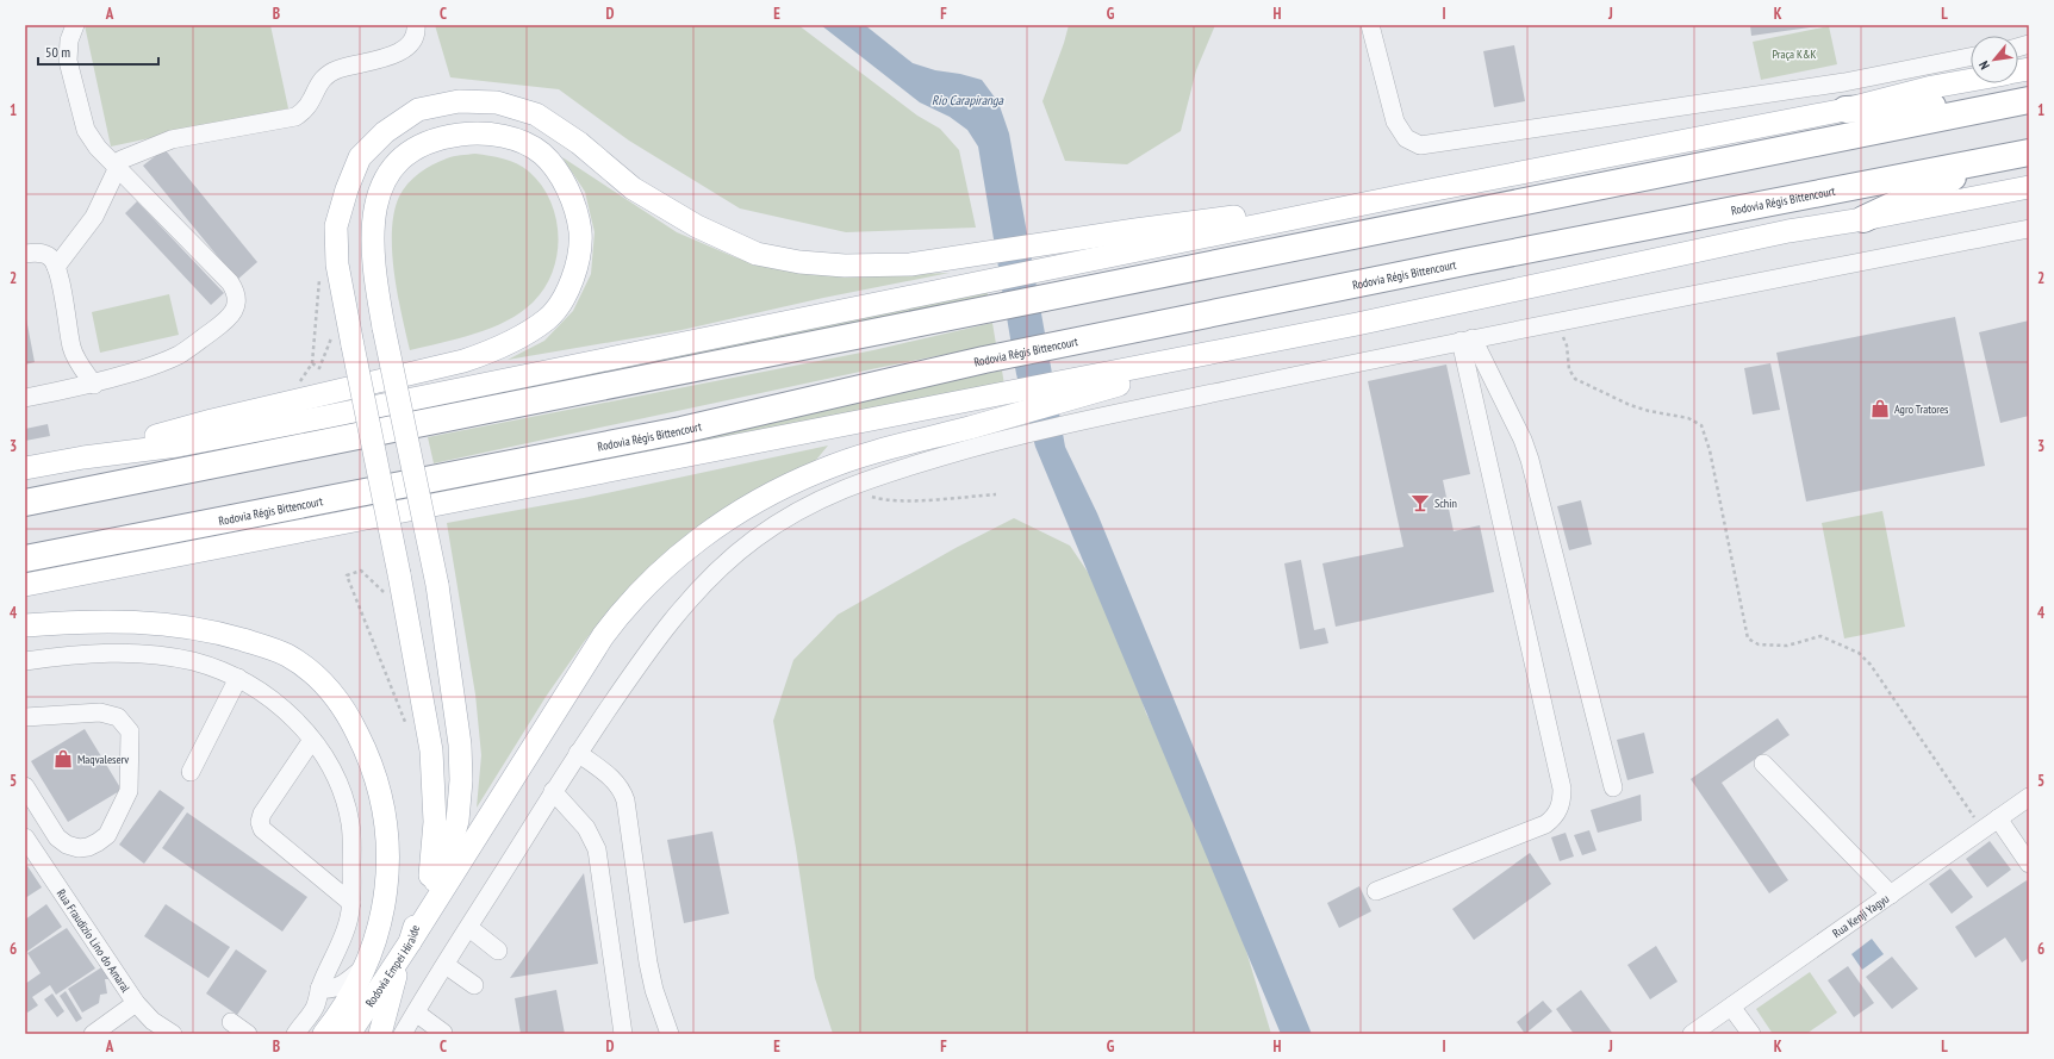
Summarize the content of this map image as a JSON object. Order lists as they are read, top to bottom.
{
  "streets": {
    "highway": ["Rodovia Régis Bittencourt"],
    "main road": ["Rodovia Empei Hiraide"],
    "street": ["Rua Kenji Yagyu", "Rua Fraudizio Lino do Amaral"]
  },
  "water": ["Rio Carapiranga"],
  "parks": ["Praça K&K"],
  "places": {
    "shop": ["Agro Tratores", "Maqvaleserv"],
    "bar": ["Schin"]
  },
  "scale_bar": "50 m",
  "north": "bottom left",
  "grid": {
    "columns": [
      "A",
      "B",
      "C",
      "D",
      "E",
      "F",
      "G",
      "H",
      "I",
      "J",
      "K",
      "L"
    ],
    "rows": [
      "1",
      "2",
      "3",
      "4",
      "5",
      "6"
    ]
  }
}
